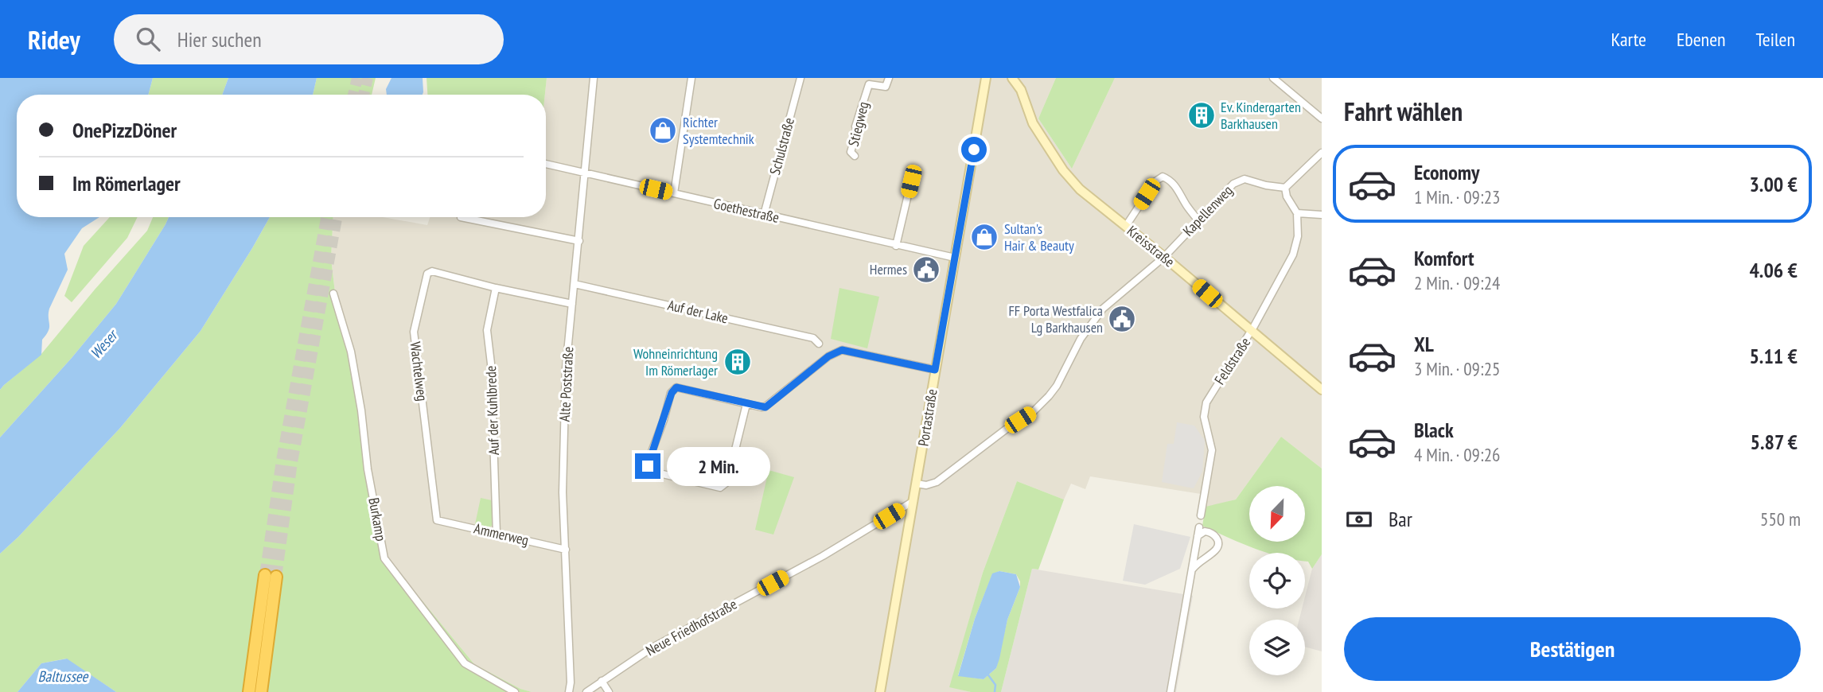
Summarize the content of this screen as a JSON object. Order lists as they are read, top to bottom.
{
  "streets": {
    "main road": ["Kreisstraße", "Portastraße"],
    "street": [
      "Stiegweg",
      "Schulstraße",
      "Goethestraße",
      "Kapellenweg",
      "Auf der Lake",
      "Feldstraße",
      "Wachtelweg",
      "Alte Poststraße",
      "Auf der Kuhlbrede",
      "Burkamp",
      "Ammerweg",
      "Neue Friedhofstraße"
    ]
  },
  "crossings": [
    ["Schulstraße", "Goethestraße"],
    ["Goethestraße", "Alte Poststraße"],
    ["Goethestraße", "Portastraße"],
    ["Kapellenweg", "Kreisstraße"],
    ["Kapellenweg", "Portastraße"],
    ["Kreisstraße", "Feldstraße"],
    ["Auf der Lake", "Alte Poststraße"],
    ["Wachtelweg", "Alte Poststraße"],
    ["Wachtelweg", "Auf der Kuhlbrede"],
    ["Wachtelweg", "Ammerweg"],
    ["Alte Poststraße", "Ammerweg"],
    ["Auf der Kuhlbrede", "Ammerweg"],
    ["Portastraße", "Neue Friedhofstraße"]
  ],
  "water": ["Weser", "Baltussee"],
  "places": {
    "building": ["Ev. Kindergarten Barkhausen", "Wohneinrichtung Im Römerlager"],
    "shop": ["Richter Systemtechnik", "Sultan's Hair & Beauty"],
    "public building": ["Hermes", "FF Porta Westfalica Lg Barkhausen"]
  },
  "north": "bottom left",
  "page": {
    "header": "Ridey",
    "search": "Hier suchen",
    "nav": ["Karte", "Ebenen", "Teilen"],
    "heading": "Fahrt wählen",
    "banner": ["OnePizzDöner", "Im Römerlager"],
    "list": [
      {
        "name": "Economy",
        "note": "1 Min. · 09:23",
        "value": "3.00 €"
      },
      {
        "name": "Komfort",
        "note": "2 Min. · 09:24",
        "value": "4.06 €"
      },
      {
        "name": "XL",
        "note": "3 Min. · 09:25",
        "value": "5.11 €"
      },
      {
        "name": "Black",
        "note": "4 Min. · 09:26",
        "value": "5.87 €"
      }
    ],
    "bubble": "2 Min.",
    "pay": ["Bar", "550 m"],
    "buttons": "Bestätigen"
  }
}
